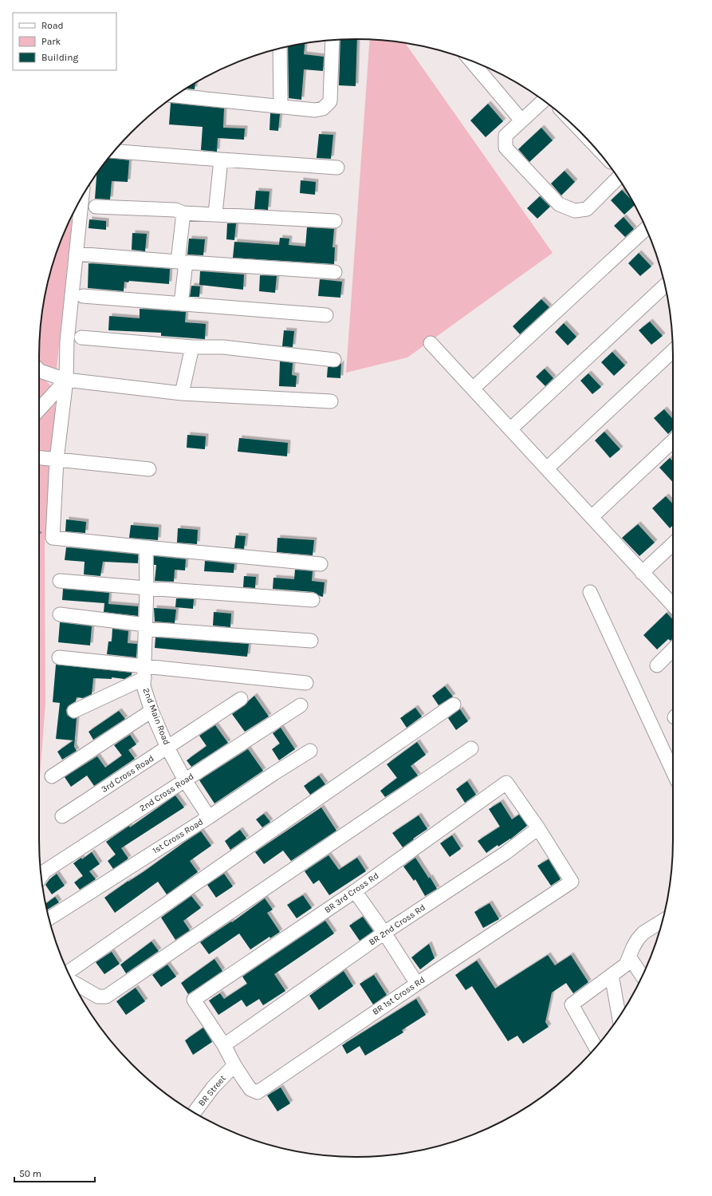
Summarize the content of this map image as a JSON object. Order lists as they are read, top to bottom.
{
  "streets": {
    "street": [
      "2nd Main Road",
      "3rd Cross Road",
      "2nd Cross Road",
      "1st Cross Road",
      "BR 3rd Cross Rd",
      "BR 2nd Cross Rd",
      "BR 1st Cross Rd",
      "BR Street"
    ]
  },
  "crossings": [
    ["2nd Main Road", "3rd Cross Road"],
    ["2nd Main Road", "2nd Cross Road"],
    ["2nd Main Road", "1st Cross Road"],
    ["BR 3rd Cross Rd", "BR 2nd Cross Rd"],
    ["BR 3rd Cross Rd", "BR 1st Cross Rd"],
    ["BR 2nd Cross Rd", "BR 1st Cross Rd"],
    ["BR 1st Cross Rd", "BR Street"]
  ],
  "legend": ["Road", "Park", "Building"],
  "scale_bar": "50 m"
}
